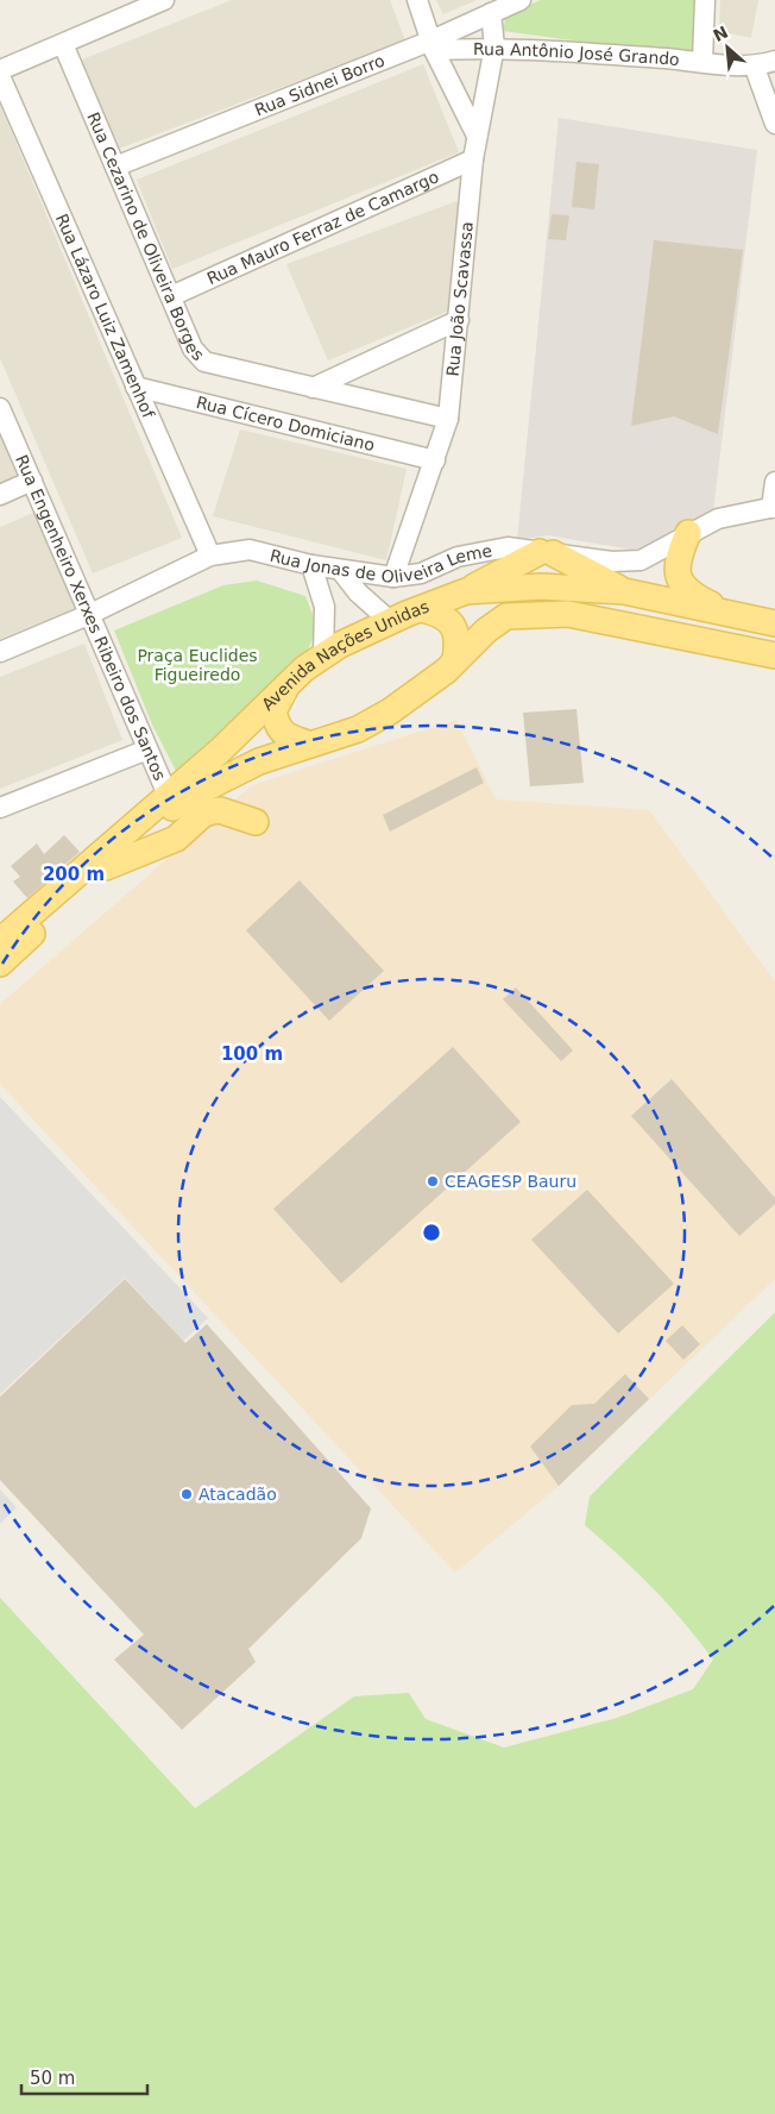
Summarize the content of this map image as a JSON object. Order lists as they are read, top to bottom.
{
  "streets": {
    "main road": ["Avenida Nações Unidas"],
    "street": [
      "Rua Antônio José Grando",
      "Rua Sidnei Borro",
      "Rua Mauro Ferraz de Camargo",
      "Rua Cezarino de Oliveira Borges",
      "Rua João Scavassa",
      "Rua Lázaro Luiz Zamenhof",
      "Rua Cícero Domiciano",
      "Rua Jonas de Oliveira Leme",
      "Rua Engenheiro Xerxes Ribeiro dos Santos"
    ]
  },
  "crossings": [
    ["Rua Antônio José Grando", "Rua Sidnei Borro"],
    ["Rua Antônio José Grando", "Rua João Scavassa"],
    ["Rua Sidnei Borro", "Rua Cezarino de Oliveira Borges"],
    ["Rua Sidnei Borro", "Rua João Scavassa"],
    ["Rua Mauro Ferraz de Camargo", "Rua Cezarino de Oliveira Borges"],
    ["Rua Mauro Ferraz de Camargo", "Rua João Scavassa"],
    ["Rua Cezarino de Oliveira Borges", "Rua João Scavassa"],
    ["Rua João Scavassa", "Rua Cícero Domiciano"],
    ["Rua João Scavassa", "Rua Jonas de Oliveira Leme"],
    ["Rua Lázaro Luiz Zamenhof", "Rua Cícero Domiciano"],
    ["Rua Lázaro Luiz Zamenhof", "Rua Jonas de Oliveira Leme"],
    ["Rua Jonas de Oliveira Leme", "Rua Engenheiro Xerxes Ribeiro dos Santos"],
    ["Rua Engenheiro Xerxes Ribeiro dos Santos", "Avenida Nações Unidas"]
  ],
  "parks": ["Praça Euclides Figueiredo"],
  "places": ["CEAGESP Bauru", "Atacadão"],
  "scale_bar": "50 m",
  "north": "top left",
  "rings": ["200 m", "100 m"]
}
